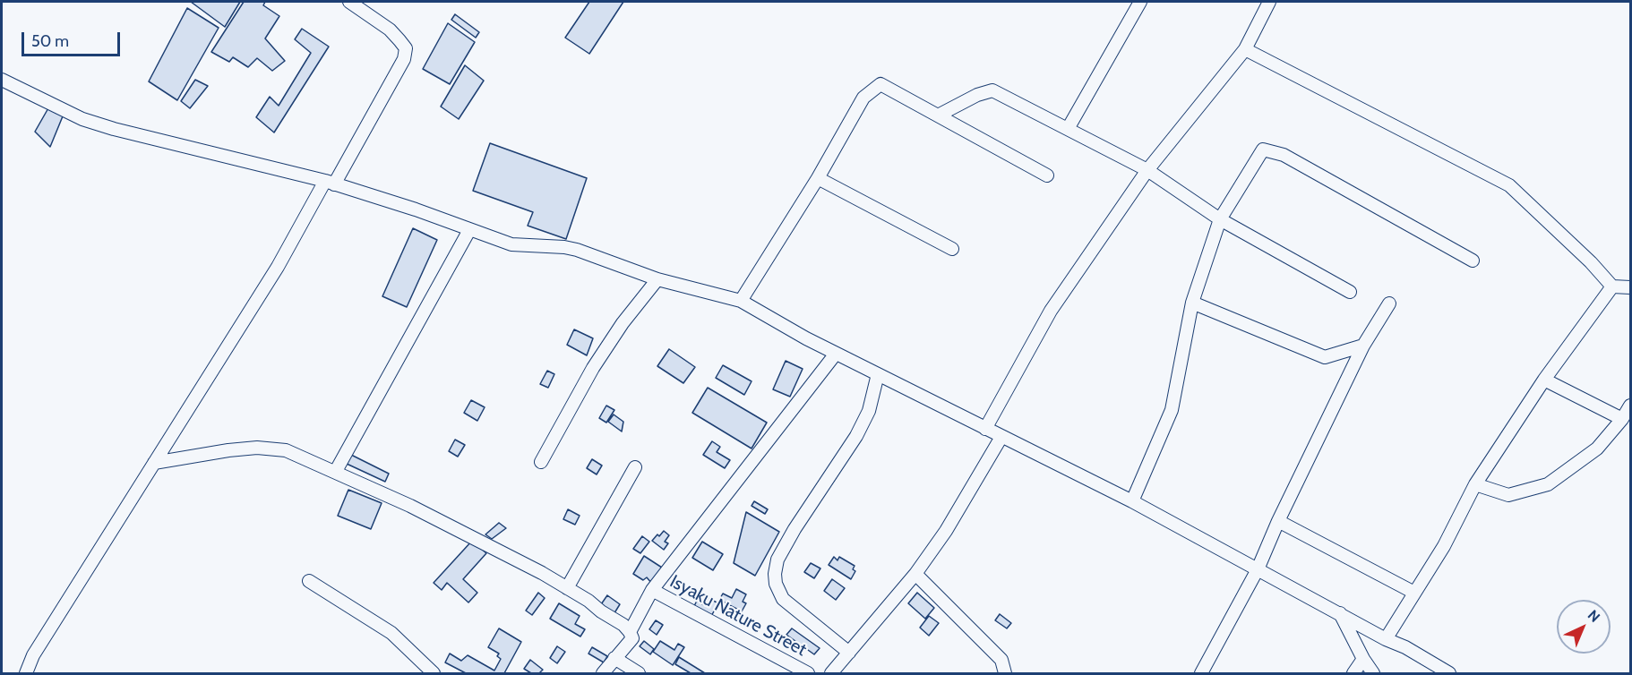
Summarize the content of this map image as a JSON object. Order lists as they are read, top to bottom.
{
  "streets": {
    "street": ["Isyaku Nature Street"]
  },
  "scale_bar": "50 m",
  "north": "top right"
}
